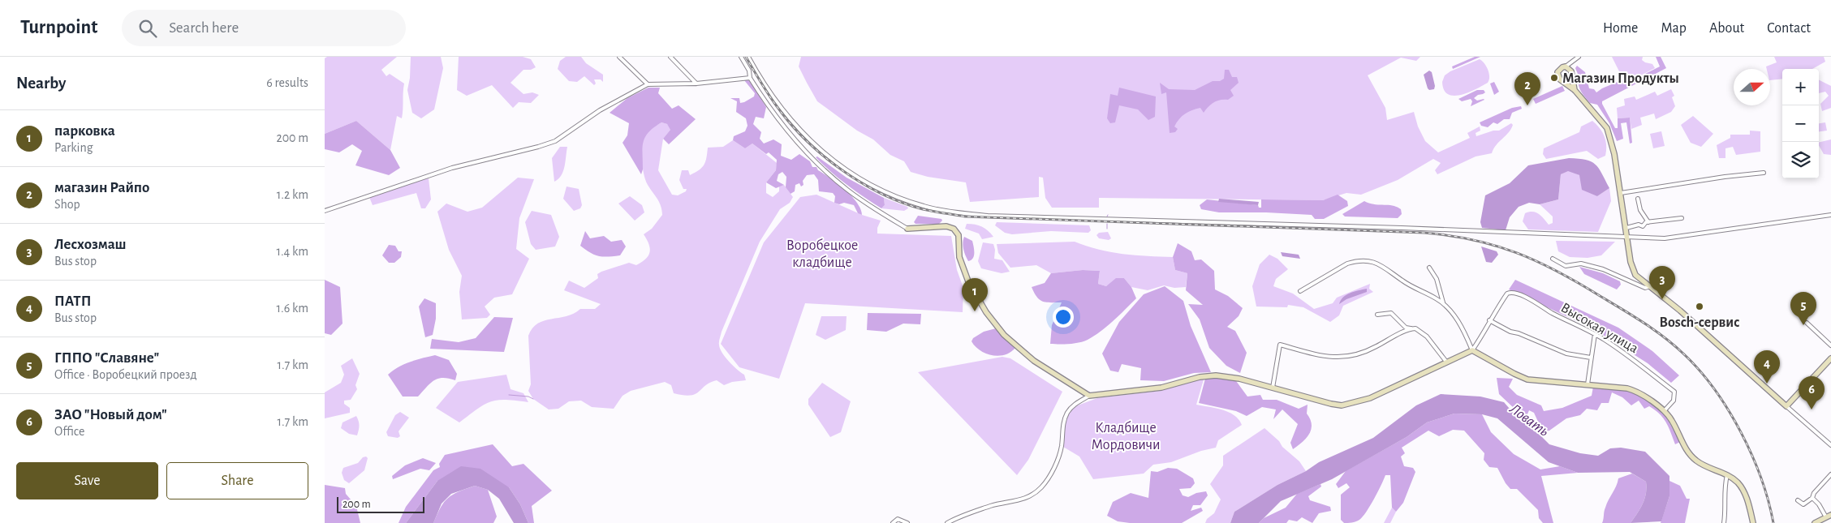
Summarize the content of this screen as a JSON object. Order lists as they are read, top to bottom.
{
  "streets": {
    "street": ["Высокая улица"]
  },
  "water": ["Ловать"],
  "parks": ["Воробецкое кладбище", "Кладбище Мордовичи"],
  "places": ["Магазин Продукты", "Bosch-сервис"],
  "scale_bar": "200 m",
  "north": "right",
  "page": {
    "header": "Turnpoint",
    "search": "Search here",
    "nav": [
      "Home",
      "Map",
      "About",
      "Contact"
    ],
    "heading": ["Nearby", "6 results"],
    "map_buttons": ["+", "−"],
    "pins": [
      "2",
      "3",
      "1",
      "5",
      "4",
      "6"
    ],
    "list": [
      {
        "mark": "1",
        "name": "парковка",
        "note": "Parking",
        "value": "200 m"
      },
      {
        "mark": "2",
        "name": "магазин Райпо",
        "note": "Shop",
        "value": "1.2 km"
      },
      {
        "mark": "3",
        "name": "Лесхозмаш",
        "note": "Bus stop",
        "value": "1.4 km"
      },
      {
        "mark": "4",
        "name": "ПАТП",
        "note": "Bus stop",
        "value": "1.6 km"
      },
      {
        "mark": "5",
        "name": "ГППО \"Славяне\"",
        "note": "Office · Воробецкий проезд",
        "value": "1.7 km"
      },
      {
        "mark": "6",
        "name": "ЗАО \"Новый дом\"",
        "note": "Office",
        "value": "1.7 km"
      }
    ],
    "buttons": ["Save", "Share"],
    "scale": "200 m"
  }
}
